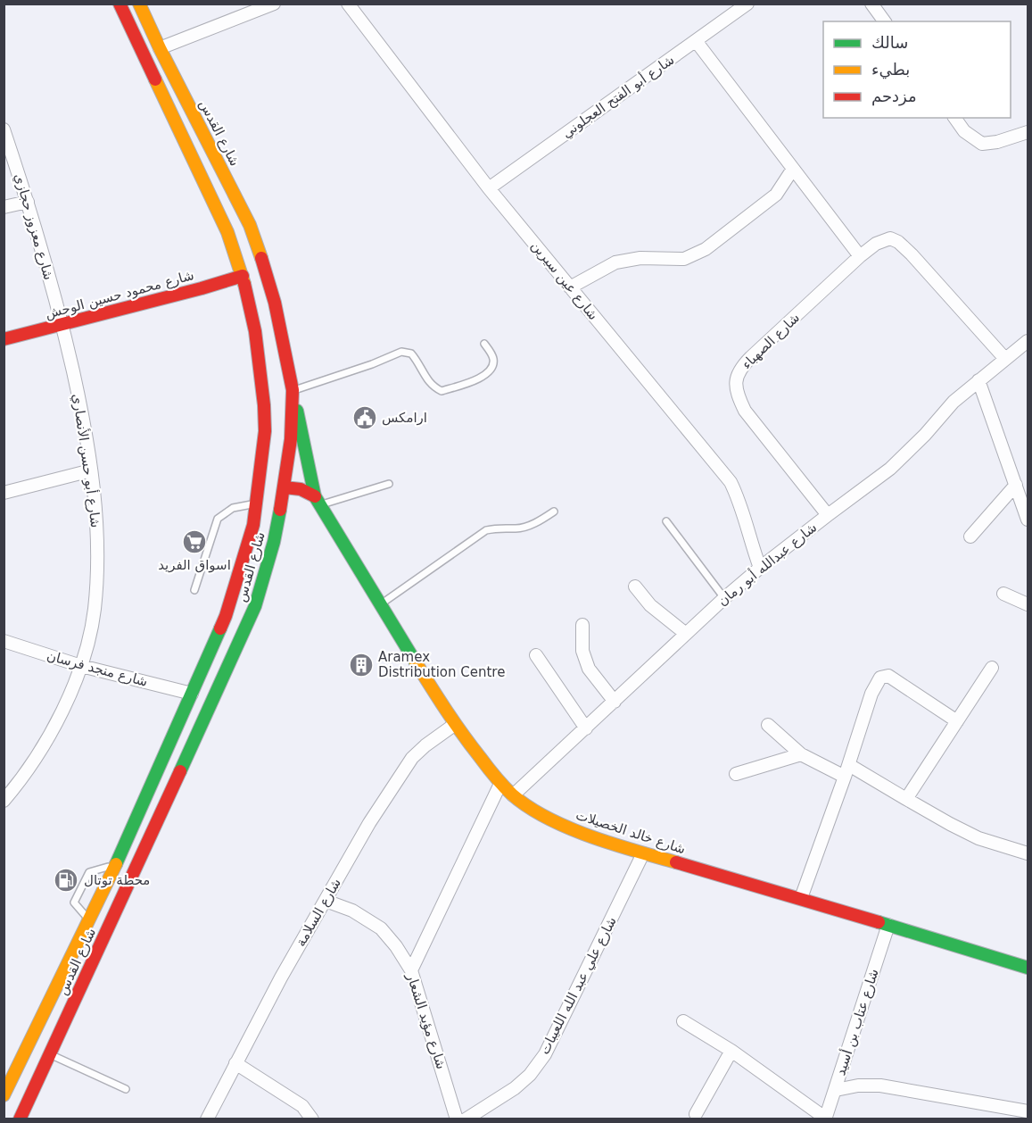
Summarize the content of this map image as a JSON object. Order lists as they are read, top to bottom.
{
  "streets": {
    "main road": ["شارع القدس", "شارع محمود حسين الوحش", "شارع خالد الخصيلات"],
    "street": [
      "شارع أبو الفتح العجلوني",
      "شارع معزوز حجازي",
      "شارع عين سيرين",
      "شارع الصهباء",
      "شارع أبو حسن الأنصاري",
      "شارع عبدالله أبو رمان",
      "شارع منجد فرسان",
      "شارع السلامة",
      "شارع علي عبد الله اللعيبات",
      "شارع مؤيد الشعار",
      "شارع عتاب بن أسيد"
    ]
  },
  "crossings": [
    ["شارع أبو الفتح العجلوني", "شارع عين سيرين"],
    ["شارع القدس", "شارع محمود حسين الوحش"],
    ["شارع القدس", "شارع منجد فرسان"],
    ["شارع القدس", "شارع خالد الخصيلات"],
    ["شارع معزوز حجازي", "شارع محمود حسين الوحش"],
    ["شارع معزوز حجازي", "شارع أبو حسن الأنصاري"],
    ["شارع عين سيرين", "شارع عبدالله أبو رمان"],
    ["شارع محمود حسين الوحش", "شارع أبو حسن الأنصاري"],
    ["شارع الصهباء", "شارع عبدالله أبو رمان"],
    ["شارع أبو حسن الأنصاري", "شارع منجد فرسان"],
    ["شارع عبدالله أبو رمان", "شارع خالد الخصيلات"],
    ["شارع خالد الخصيلات", "شارع السلامة"],
    ["شارع خالد الخصيلات", "شارع علي عبد الله اللعيبات"],
    ["شارع خالد الخصيلات", "شارع عتاب بن أسيد"],
    ["شارع السلامة", "شارع مؤيد الشعار"]
  ],
  "places": {
    "public building": ["ارامكس"],
    "supermarket": ["اسواق الفريد"],
    "building": ["Aramex Distribution Centre"],
    "fuel station": ["محطة توتال"]
  },
  "legend": ["سالك", "بطيء", "مزدحم"]
}
